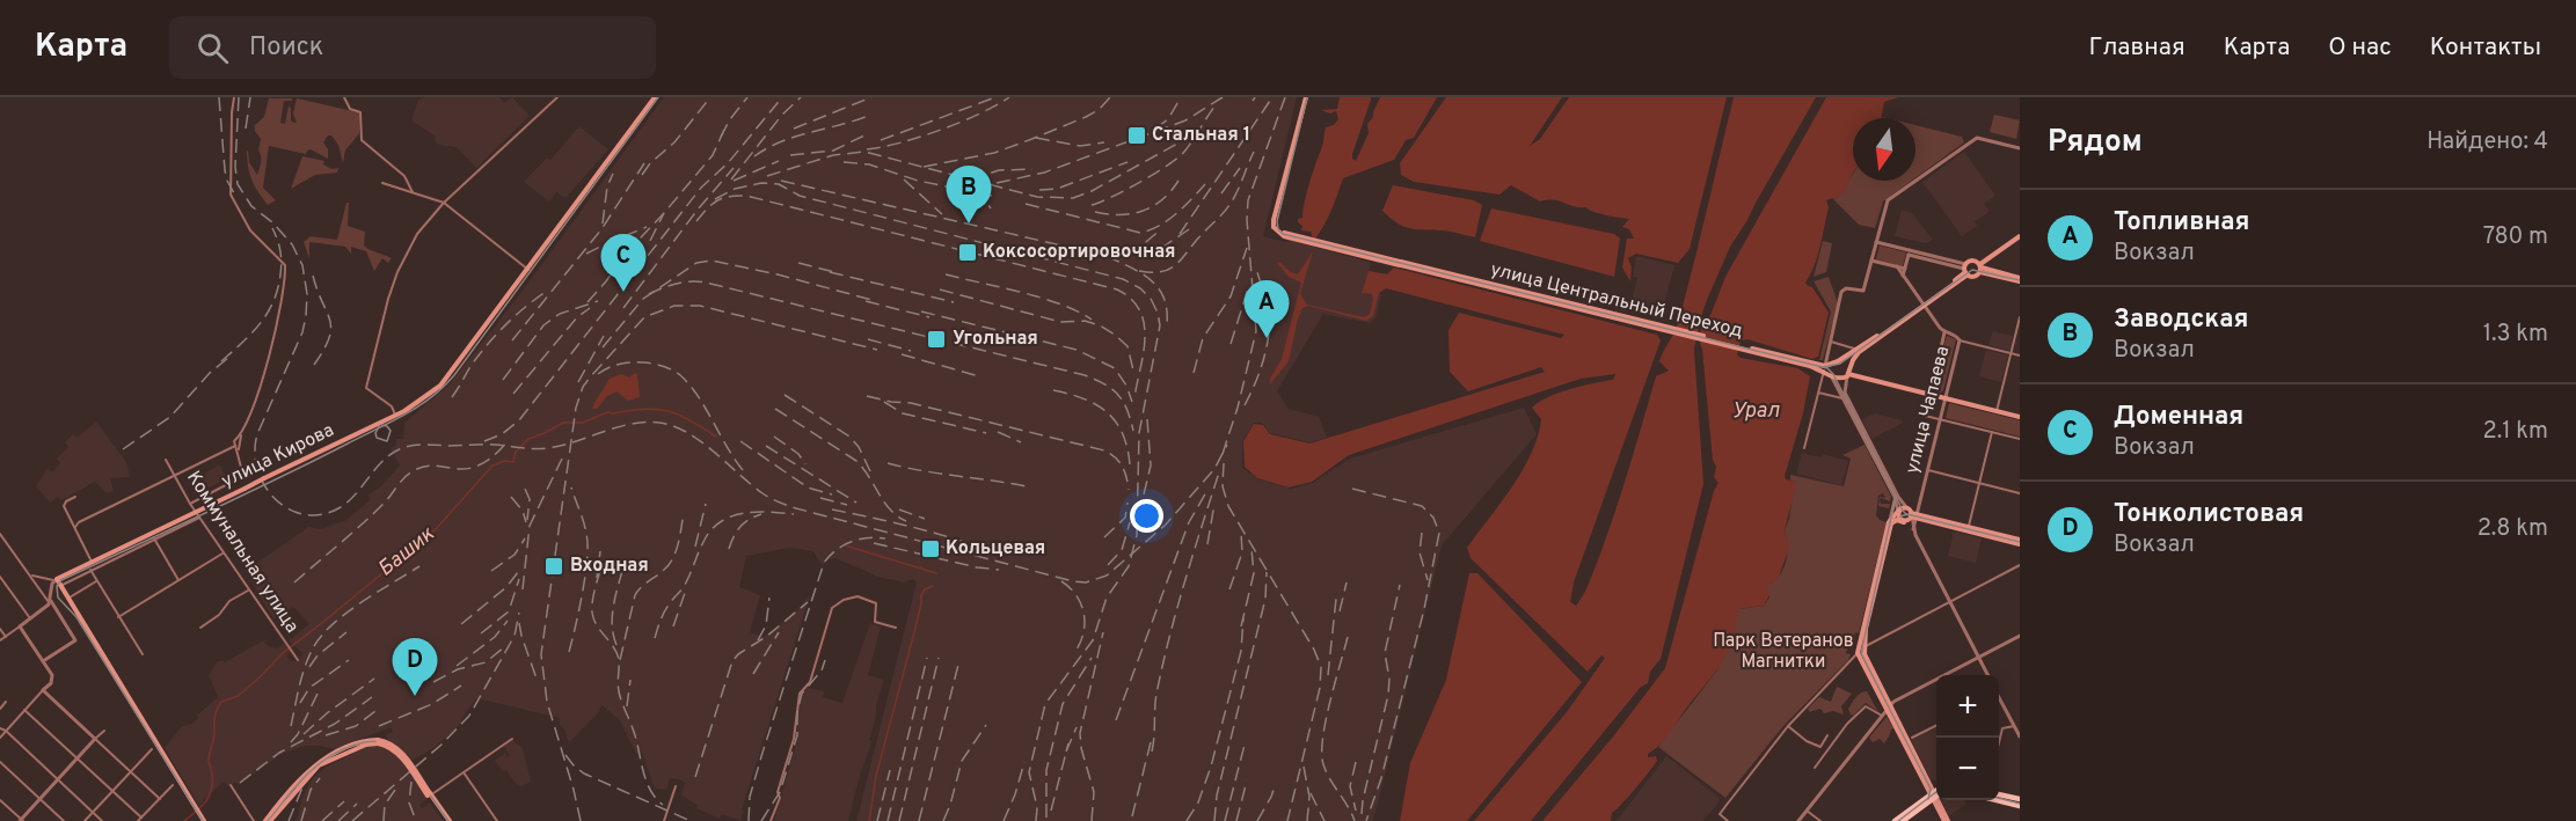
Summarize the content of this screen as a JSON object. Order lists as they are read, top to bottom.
{
  "streets": {
    "main road": ["улица Центральный Переход", "улица Кирова"],
    "street": ["улица Чапаева", "Коммунальная улица"]
  },
  "crossings": [
    ["улица Кирова", "Коммунальная улица"]
  ],
  "water": ["Урал", "Башик"],
  "parks": ["Парк Ветеранов Магнитки"],
  "places": {
    "transit": [
      "Стальная 1",
      "Коксосортировочная",
      "Угольная",
      "Кольцевая",
      "Входная"
    ]
  },
  "north": "bottom",
  "page": {
    "header": "Карта",
    "search": "Поиск",
    "nav": [
      "Главная",
      "Карта",
      "О нас",
      "Контакты"
    ],
    "heading": ["Рядом", "Найдено: 4"],
    "pins": [
      "B",
      "C",
      "A",
      "D"
    ],
    "list": [
      {
        "mark": "A",
        "name": "Топливная",
        "note": "Вокзал",
        "value": "780 m"
      },
      {
        "mark": "B",
        "name": "Заводская",
        "note": "Вокзал",
        "value": "1.3 km"
      },
      {
        "mark": "C",
        "name": "Доменная",
        "note": "Вокзал",
        "value": "2.1 km"
      },
      {
        "mark": "D",
        "name": "Тонколистовая",
        "note": "Вокзал",
        "value": "2.8 km"
      }
    ],
    "map_buttons": ["+", "−"]
  }
}
